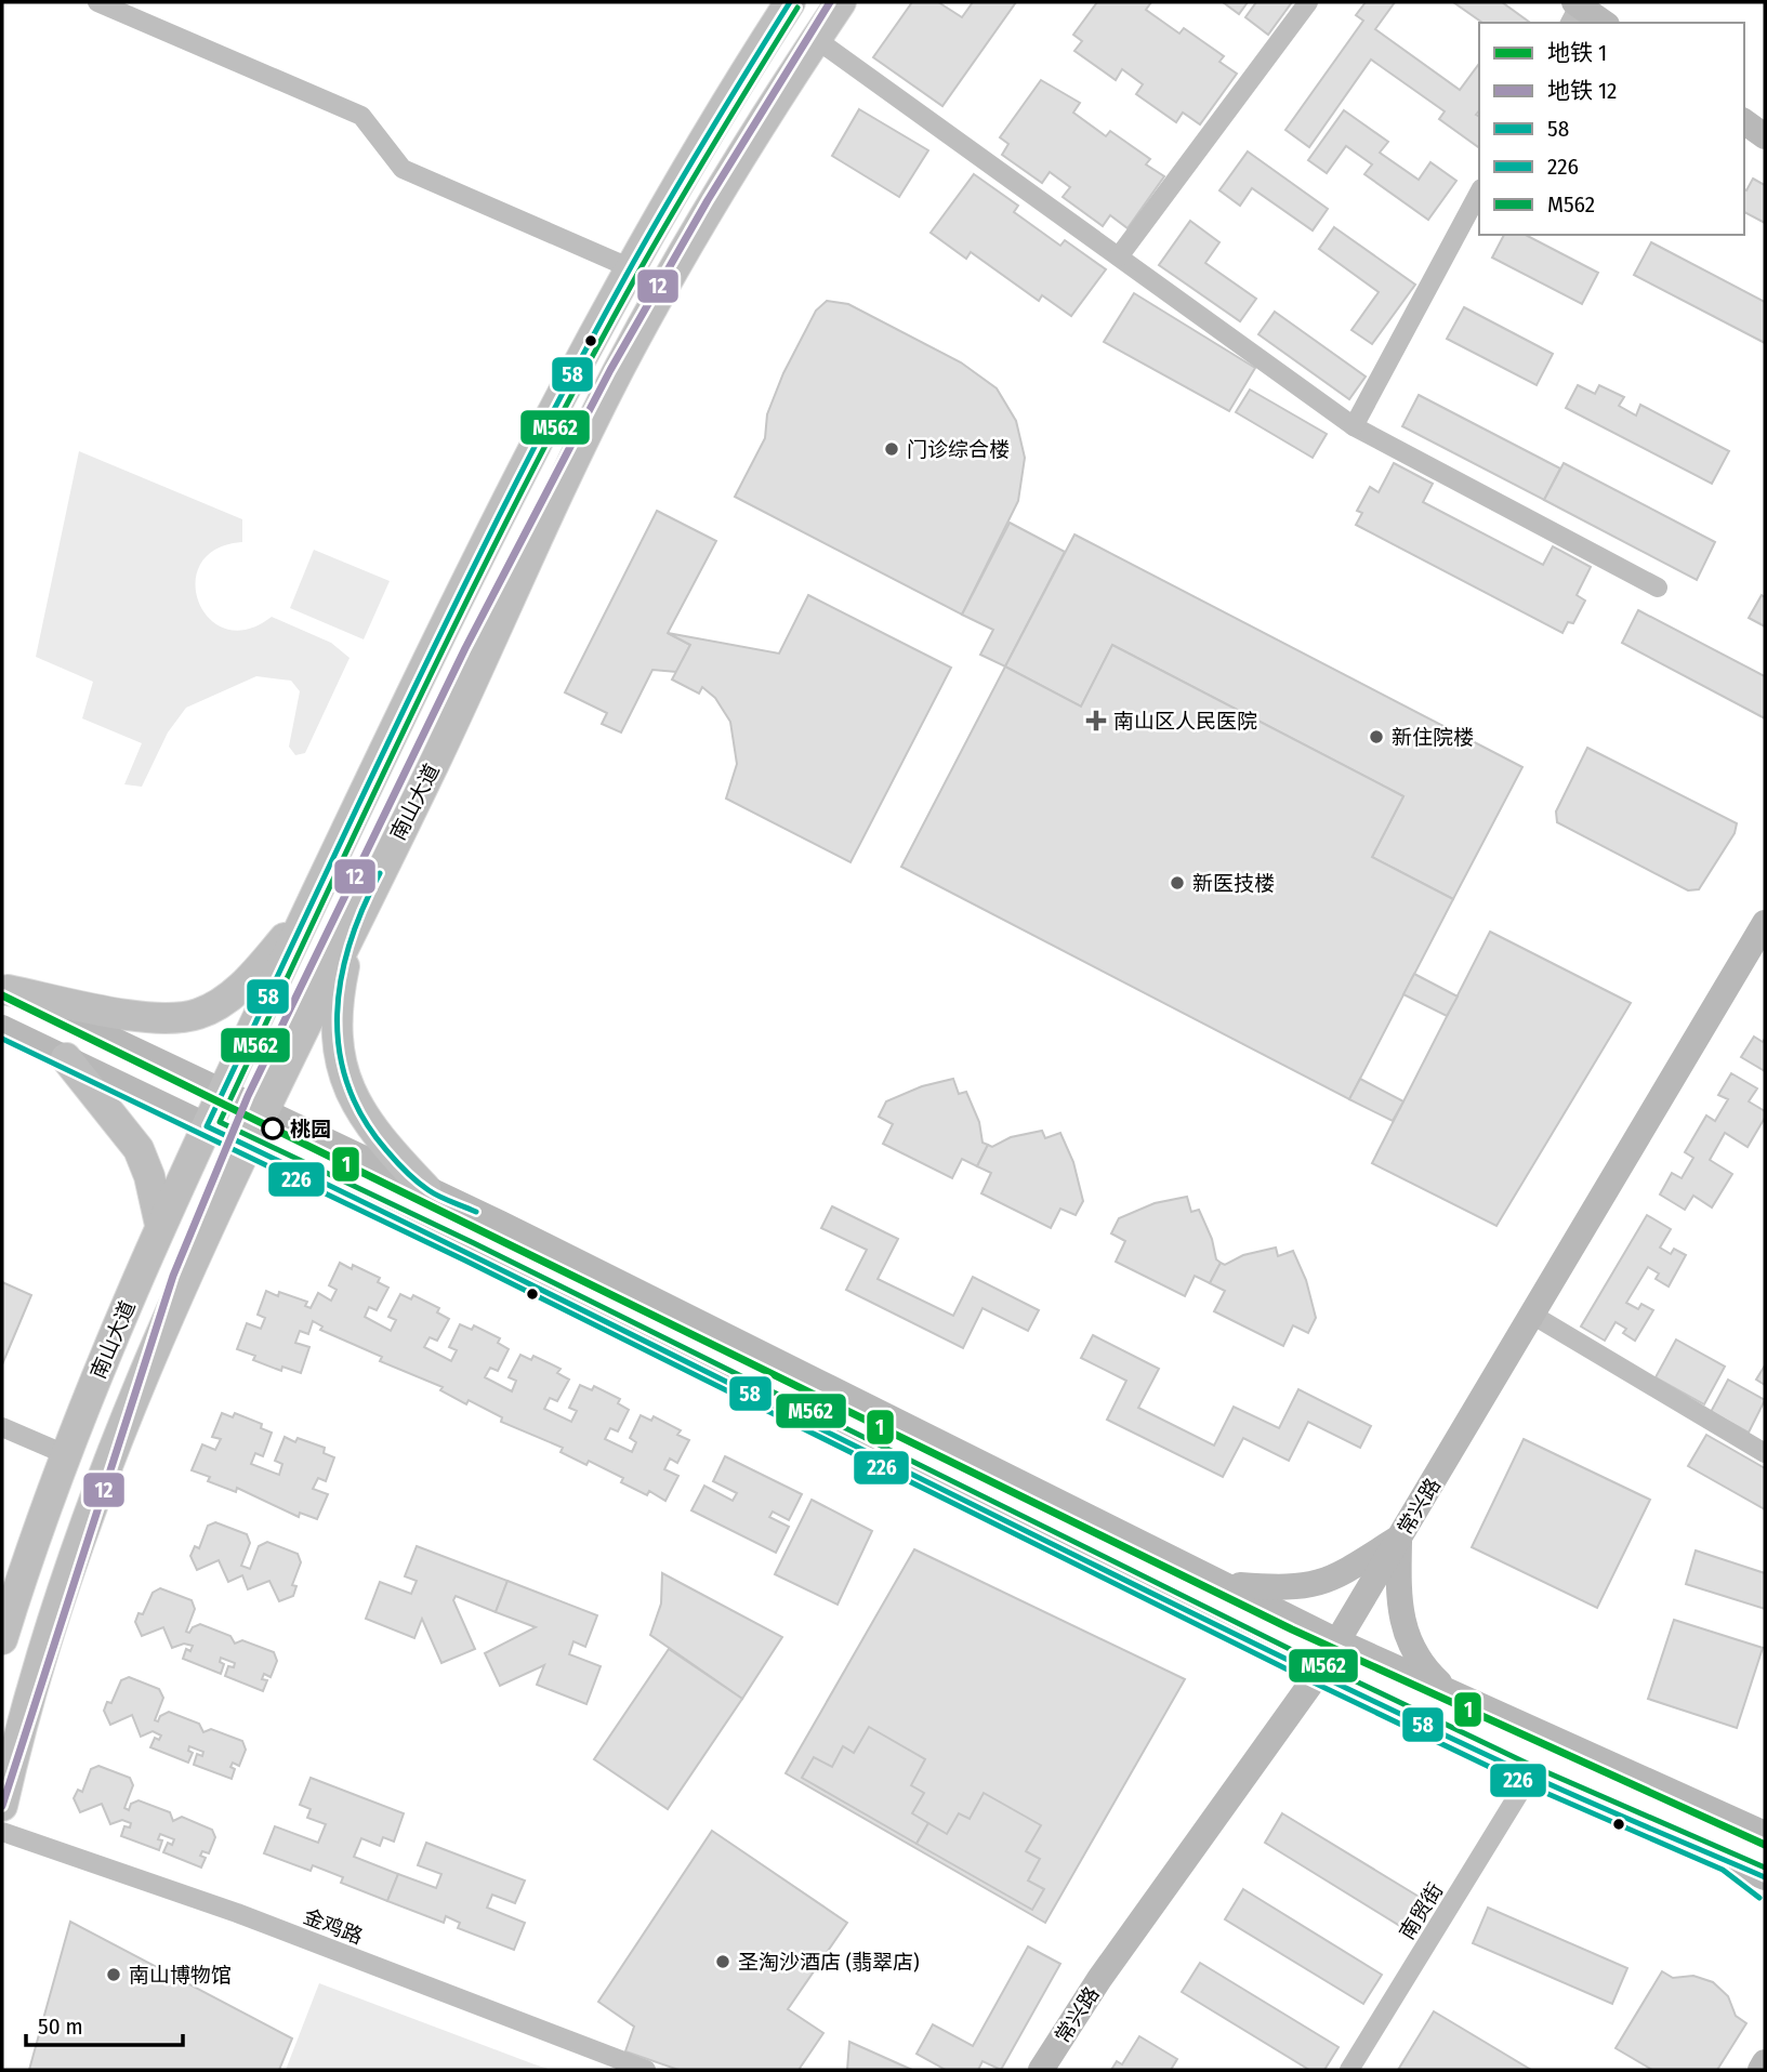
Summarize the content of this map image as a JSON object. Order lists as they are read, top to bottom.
{
  "streets": {
    "main road": ["南山大道", "常兴路"],
    "street": ["南贸街", "金鸡路"]
  },
  "places": {
    "other": [
      "门诊综合楼",
      "新住院楼",
      "新医技楼",
      "桃园",
      "圣淘沙酒店 (翡翠店)",
      "南山博物馆"
    ],
    "health": ["南山区人民医院"]
  },
  "lines": [
    "metro line 12",
    "transit line 58",
    "transit line M562",
    "metro line 1",
    "transit line 226"
  ],
  "legend": [
    "地铁 1",
    "地铁 12",
    "58",
    "226",
    "M562"
  ],
  "scale_bar": "50 m"
}
